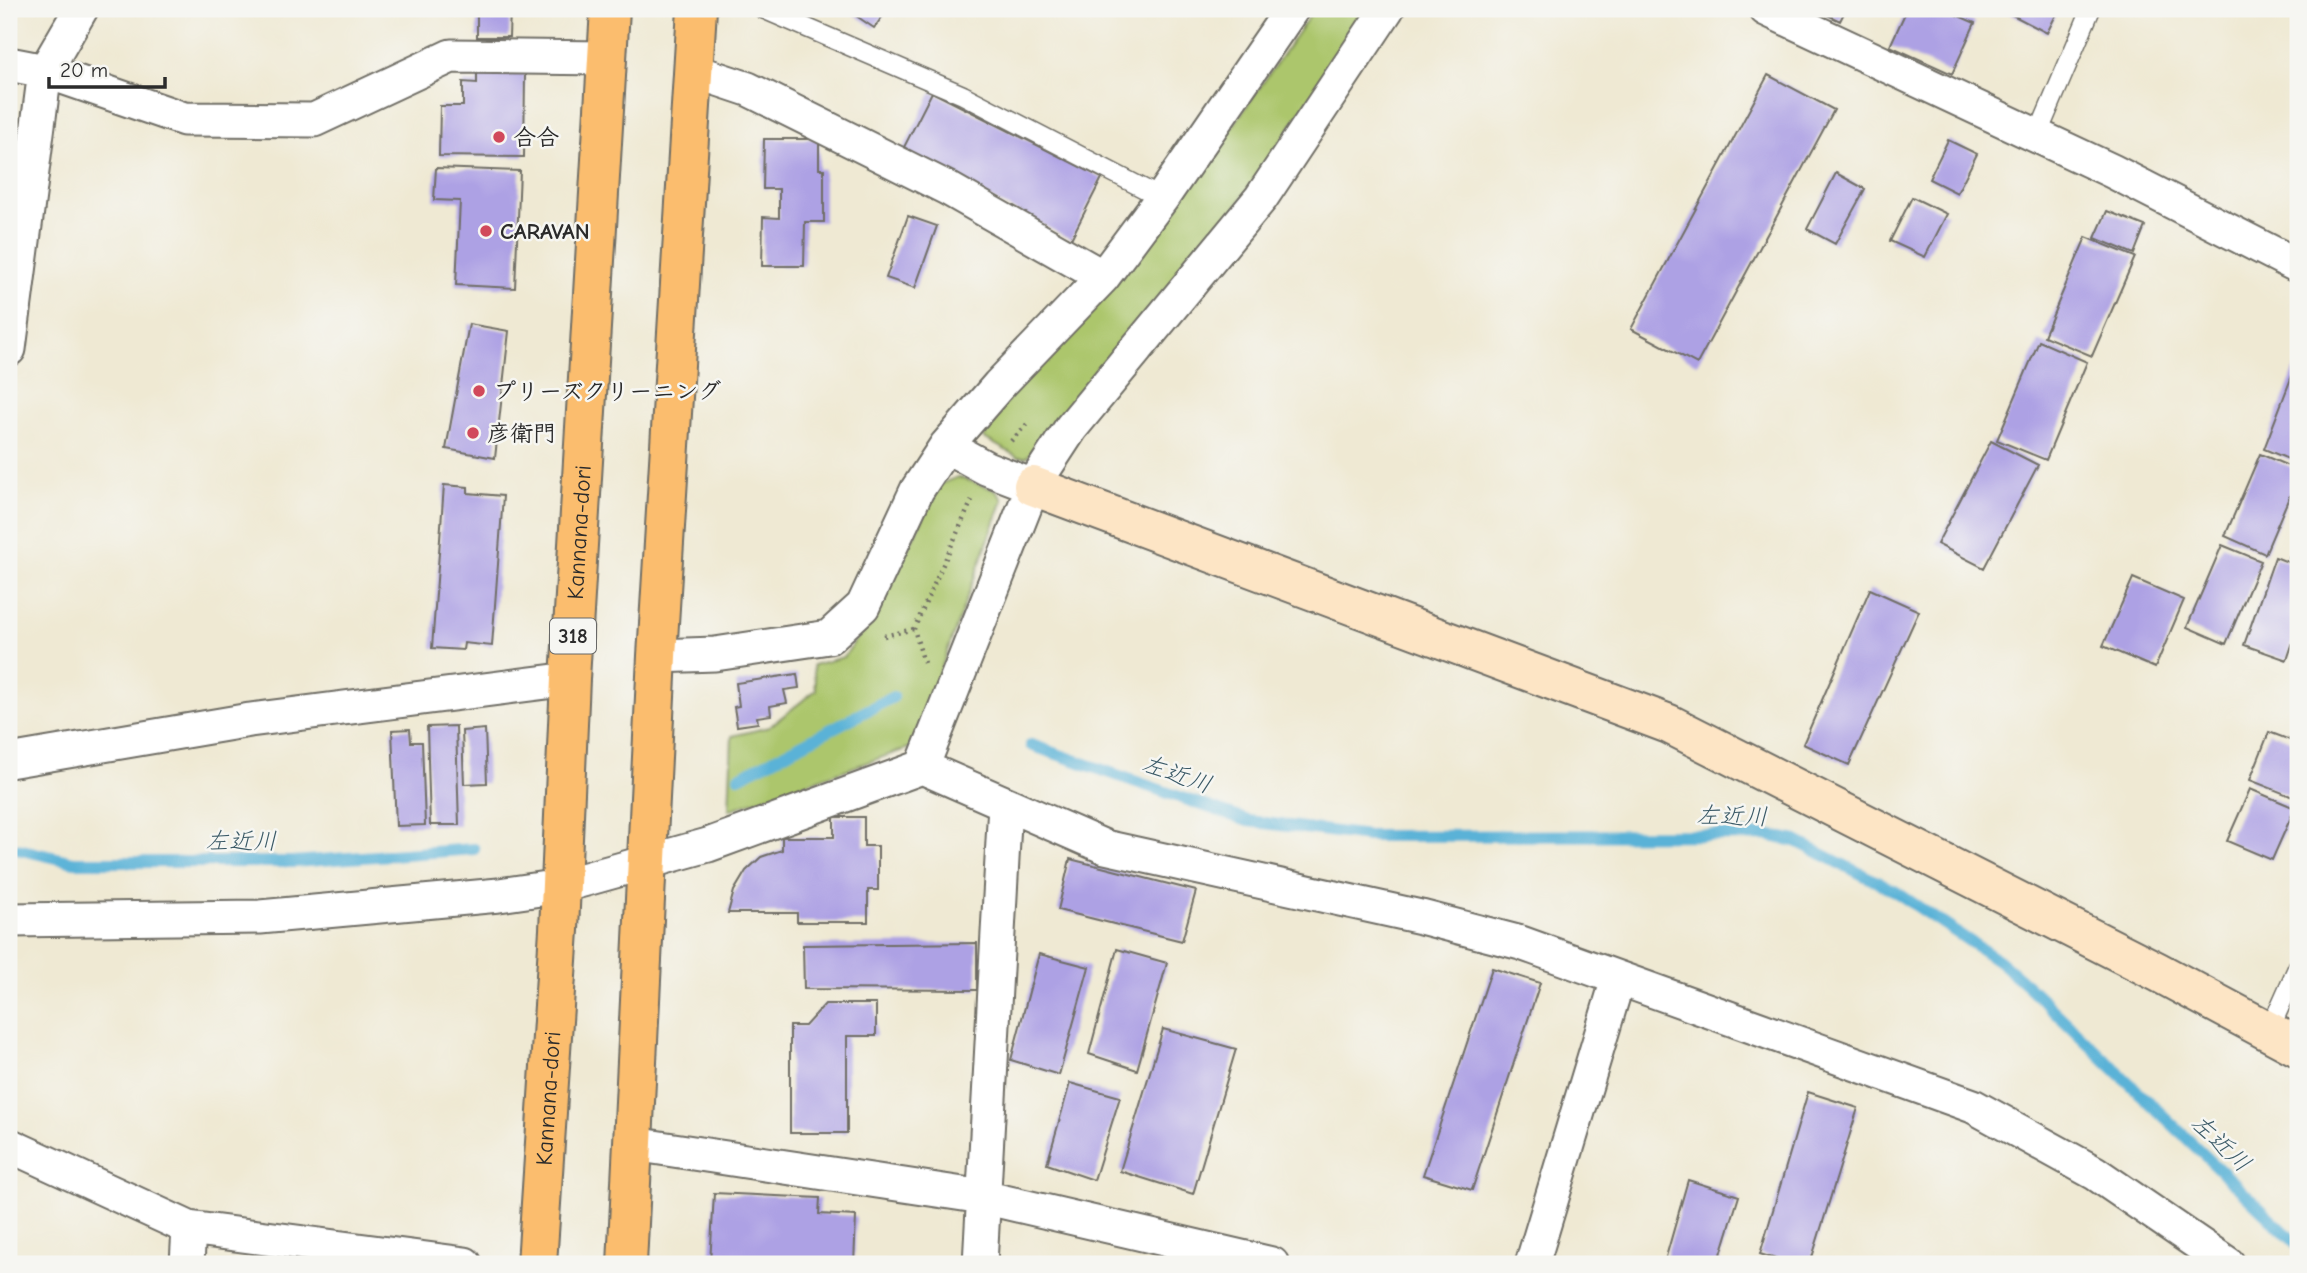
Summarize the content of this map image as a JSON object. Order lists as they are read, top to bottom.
{
  "streets": {
    "main road": ["Kannana-dori", "318"]
  },
  "water": ["左近川"],
  "places": [
    "合合",
    "CARAVAN",
    "プリーズクリーニング",
    "彦衛門"
  ],
  "scale_bar": "20 m"
}
